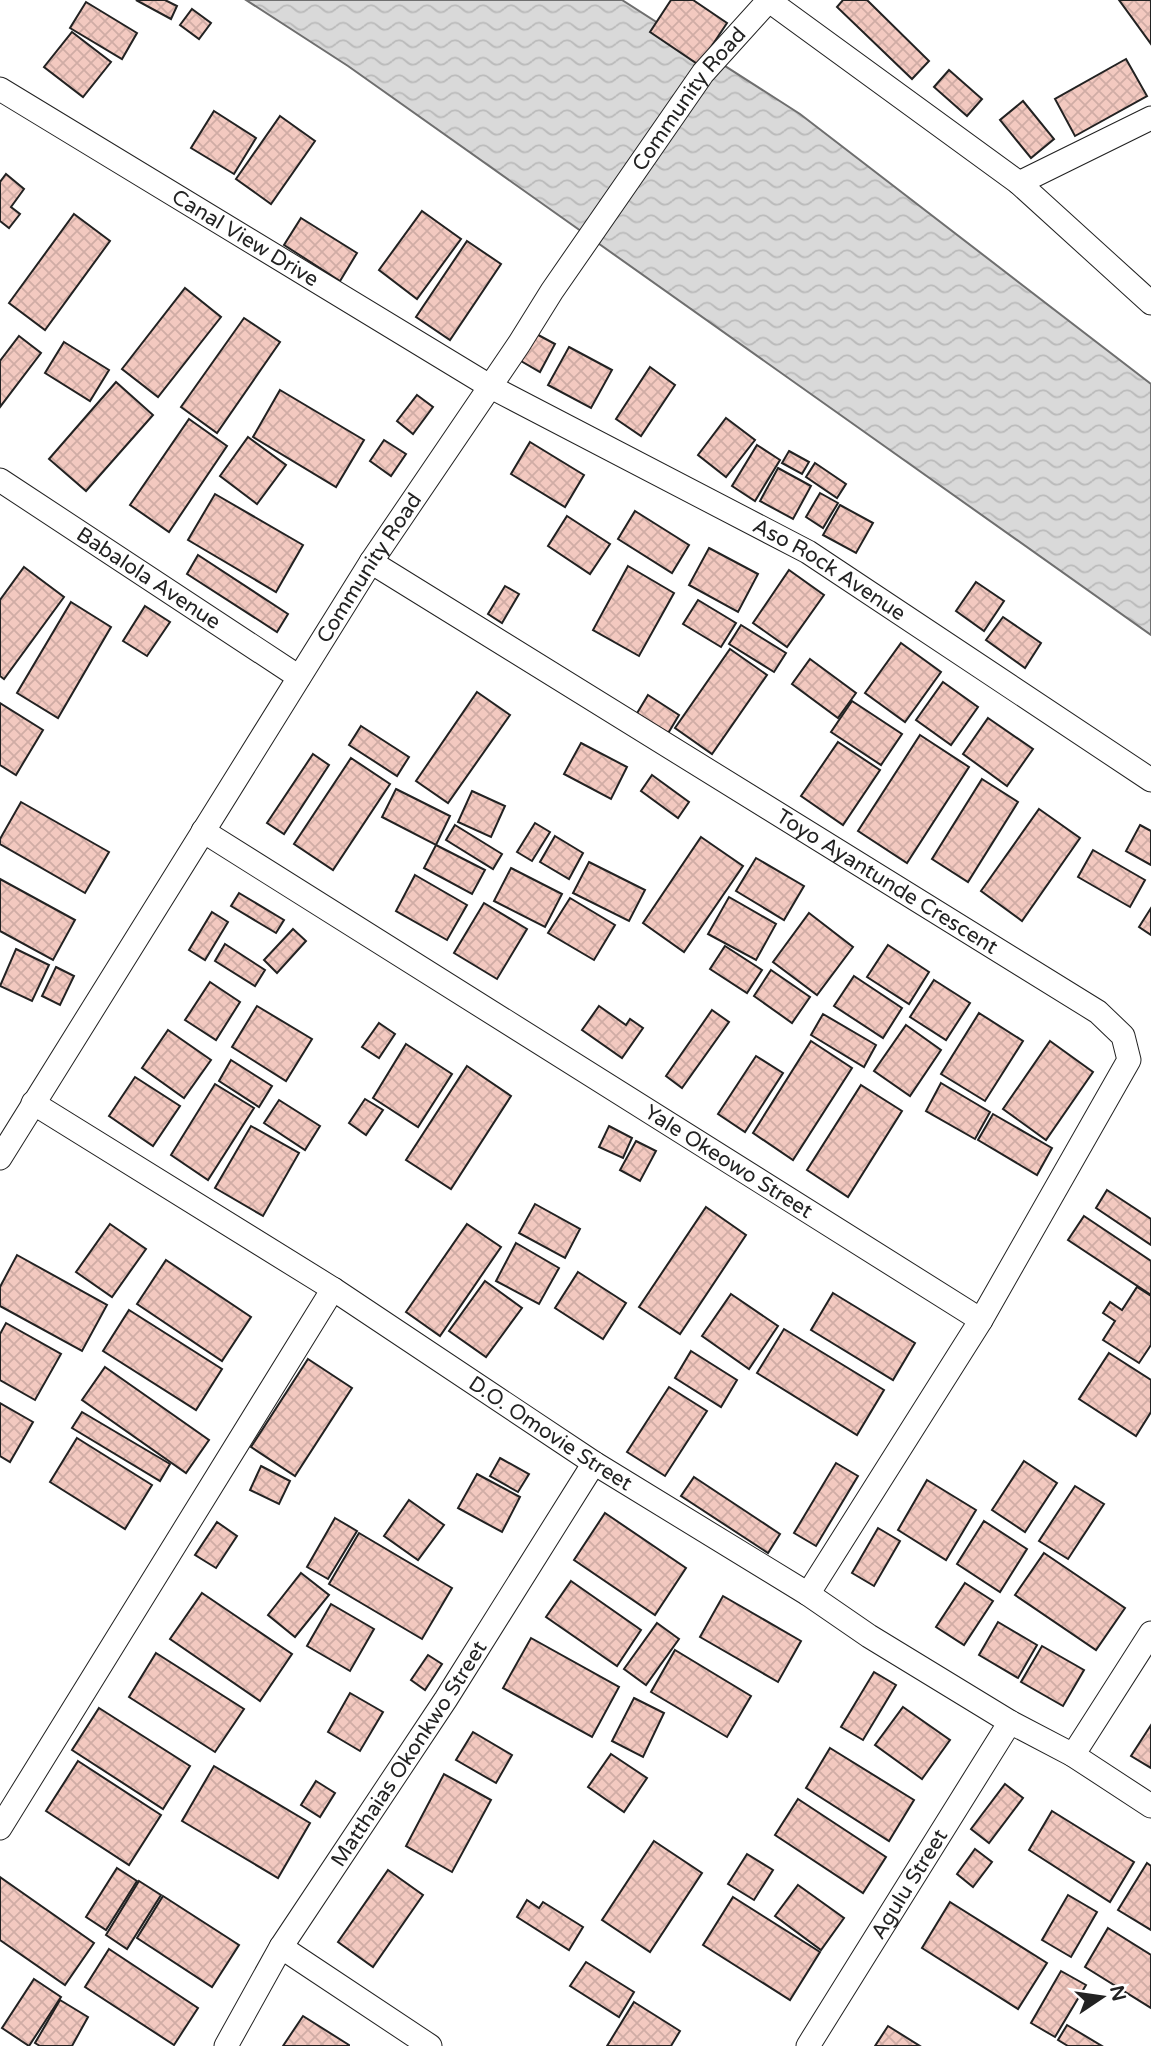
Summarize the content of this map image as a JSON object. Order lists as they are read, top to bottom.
{
  "streets": {
    "street": [
      "Community Road",
      "Canal View Drive",
      "Aso Rock Avenue",
      "Babalola Avenue",
      "Toyo Ayantunde Crescent",
      "Yale Okeowo Street",
      "D.O. Omovie Street",
      "Matthaias Okonkwo Street",
      "Agulu Street"
    ]
  },
  "crossings": [
    ["Community Road", "Canal View Drive"],
    ["Community Road", "Aso Rock Avenue"],
    ["Community Road", "Babalola Avenue"],
    ["Community Road", "Toyo Ayantunde Crescent"],
    ["Community Road", "Yale Okeowo Street"],
    ["Community Road", "D.O. Omovie Street"],
    ["Canal View Drive", "Aso Rock Avenue"],
    ["Toyo Ayantunde Crescent", "Yale Okeowo Street"],
    ["D.O. Omovie Street", "Matthaias Okonkwo Street"],
    ["D.O. Omovie Street", "Agulu Street"]
  ],
  "north": "right"
}
